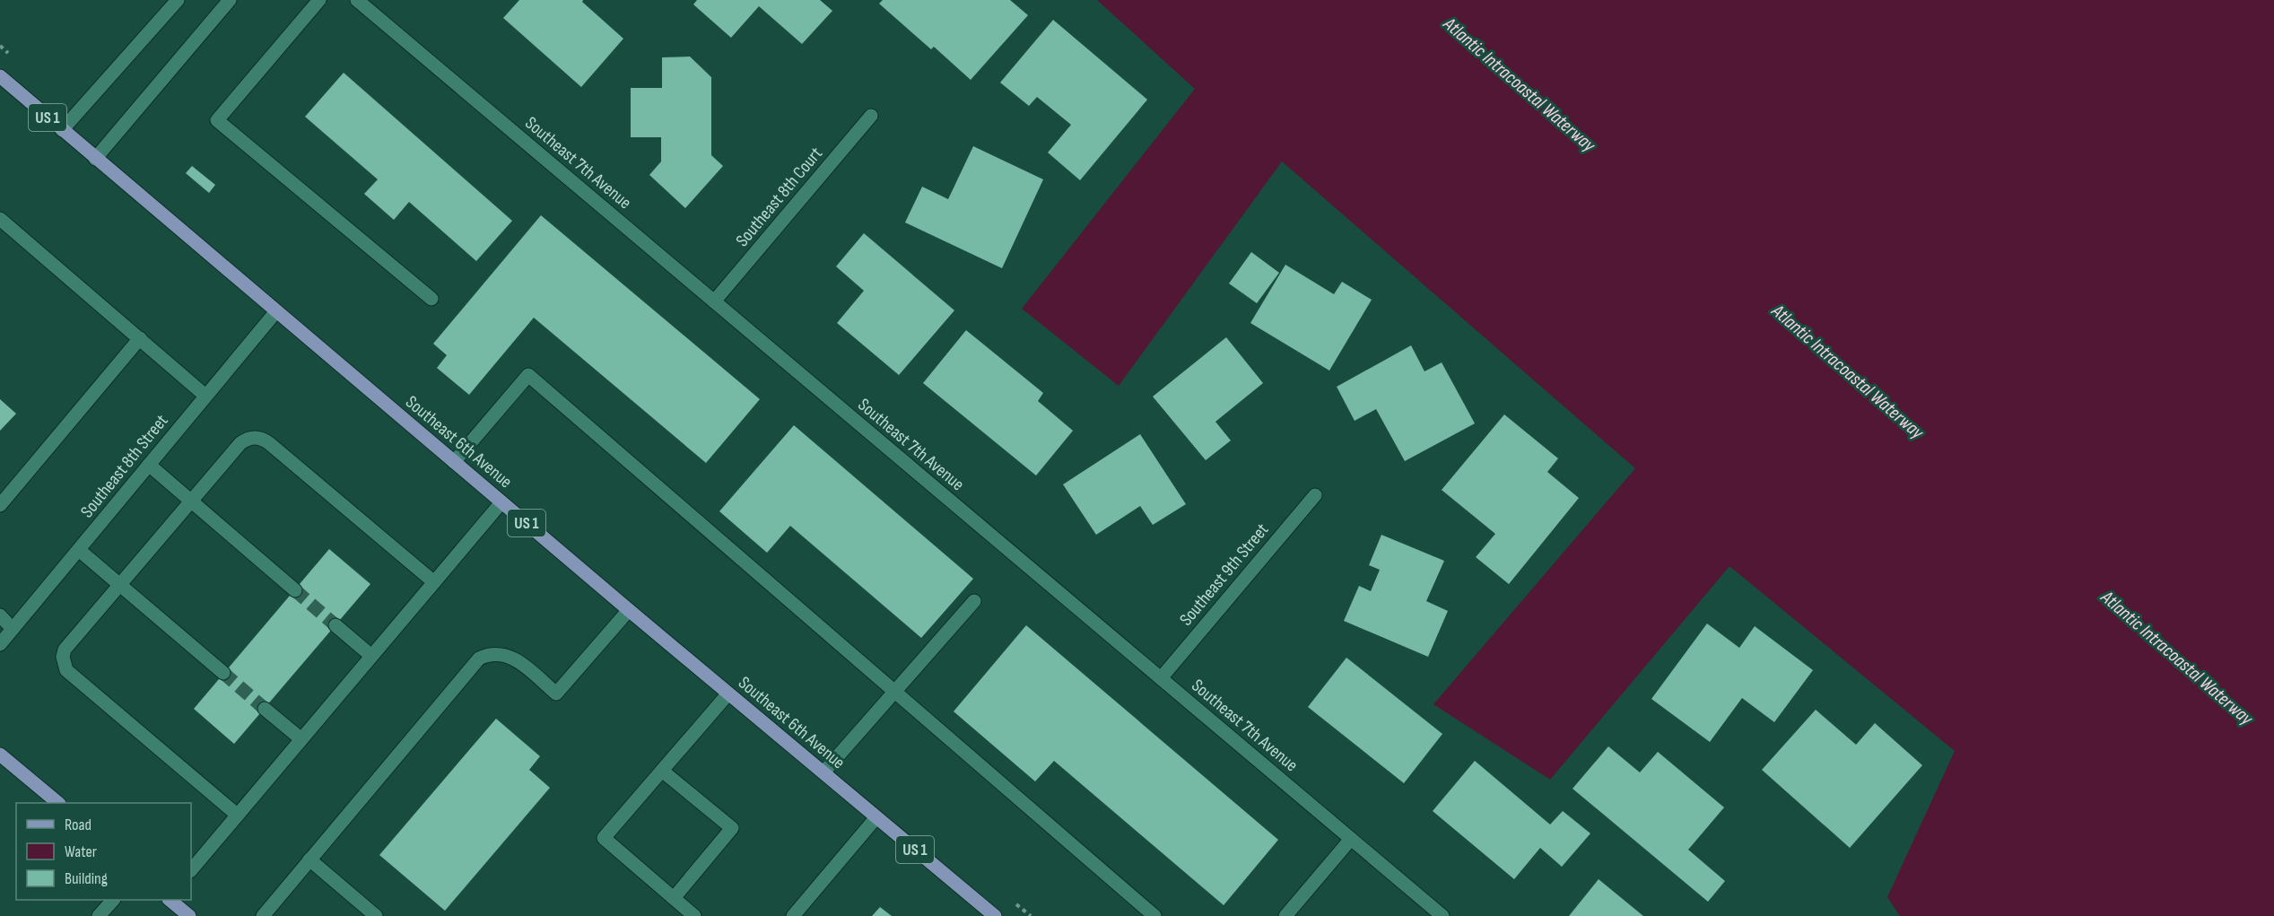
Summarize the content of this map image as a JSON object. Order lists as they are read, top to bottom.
{
  "streets": {
    "main road": ["US 1", "Southeast 6th Avenue"],
    "street": [
      "Southeast 7th Avenue",
      "Southeast 8th Court",
      "Southeast 8th Street",
      "Southeast 9th Street"
    ]
  },
  "crossings": [
    ["Southeast 7th Avenue", "Southeast 8th Court"],
    ["Southeast 7th Avenue", "Southeast 9th Street"],
    ["Southeast 6th Avenue", "Southeast 8th Street"]
  ],
  "water": ["Atlantic Intracoastal Waterway"],
  "legend": ["Road", "Water", "Building"]
}
